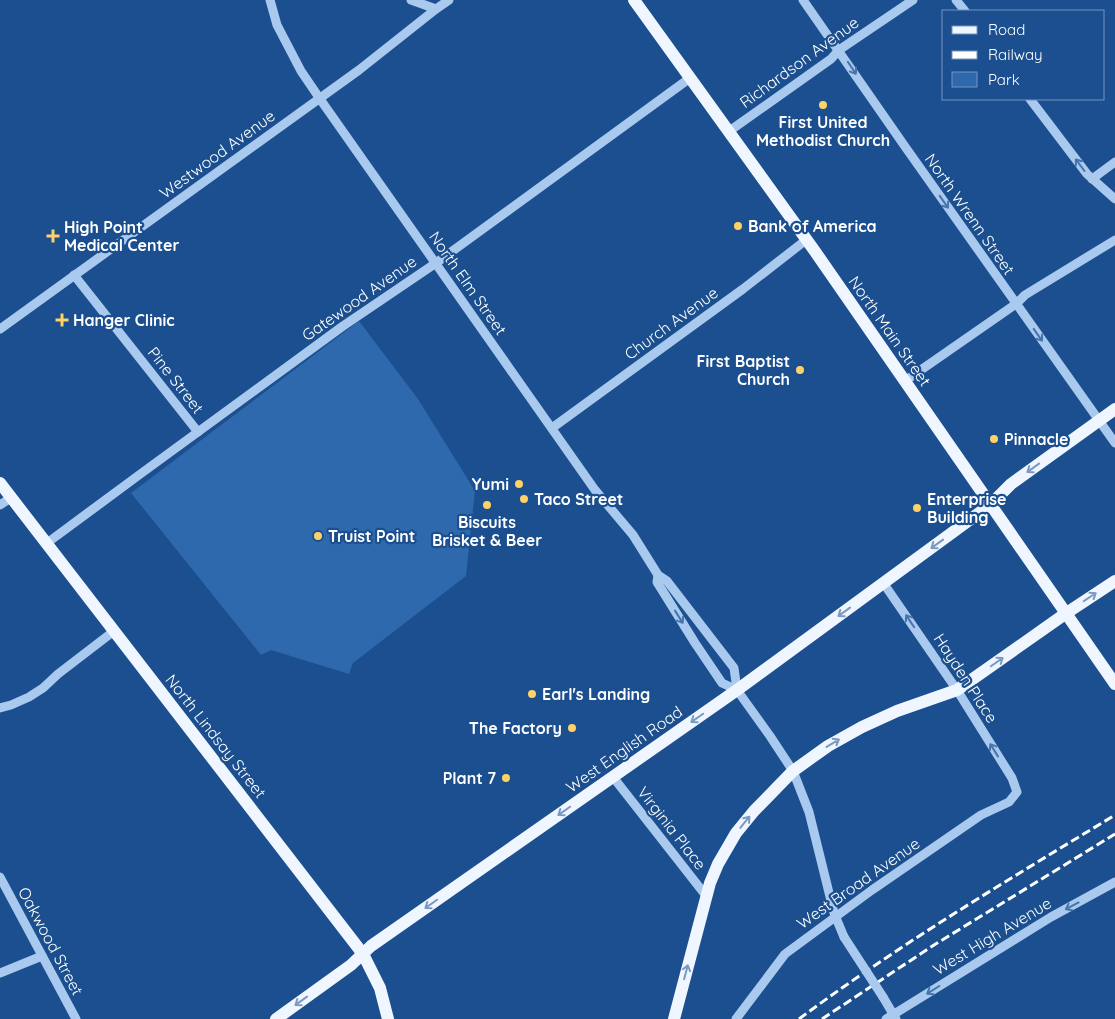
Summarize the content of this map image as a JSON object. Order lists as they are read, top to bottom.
{
  "streets": {
    "main road": ["North Main Street", "North Lindsay Street", "West English Road"],
    "street": [
      "Richardson Avenue",
      "Westwood Avenue",
      "North Wrenn Street",
      "North Elm Street",
      "Gatewood Avenue",
      "Church Avenue",
      "Pine Street",
      "Hayden Place",
      "Virginia Place",
      "West Broad Avenue",
      "West High Avenue",
      "Oakwood Street"
    ]
  },
  "crossings": [
    ["Richardson Avenue", "North Wrenn Street"],
    ["Richardson Avenue", "North Main Street"],
    ["Westwood Avenue", "North Elm Street"],
    ["Westwood Avenue", "Pine Street"],
    ["North Wrenn Street", "West English Road"],
    ["North Elm Street", "Gatewood Avenue"],
    ["North Elm Street", "Church Avenue"],
    ["North Elm Street", "West English Road"],
    ["North Elm Street", "West Broad Avenue"],
    ["North Elm Street", "West High Avenue"],
    ["Gatewood Avenue", "North Main Street"],
    ["Gatewood Avenue", "Pine Street"],
    ["Gatewood Avenue", "North Lindsay Street"],
    ["Church Avenue", "North Main Street"],
    ["North Main Street", "West English Road"],
    ["Hayden Place", "West English Road"],
    ["Hayden Place", "West Broad Avenue"],
    ["North Lindsay Street", "West English Road"],
    ["West English Road", "Virginia Place"]
  ],
  "one_way": [
    "North Wrenn Street",
    "Hayden Place",
    "West English Road",
    "West High Avenue"
  ],
  "places": {
    "other": [
      "First United Methodist Church",
      "Bank of America",
      "First Baptist Church",
      "Pinnacle",
      "Yumi",
      "Taco Street",
      "Biscuits Brisket & Beer",
      "Enterprise Building",
      "Truist Point",
      "Earl's Landing",
      "The Factory",
      "Plant 7"
    ],
    "health": ["High Point Medical Center", "Hanger Clinic"]
  },
  "legend": ["Road", "Railway", "Park"]
}
